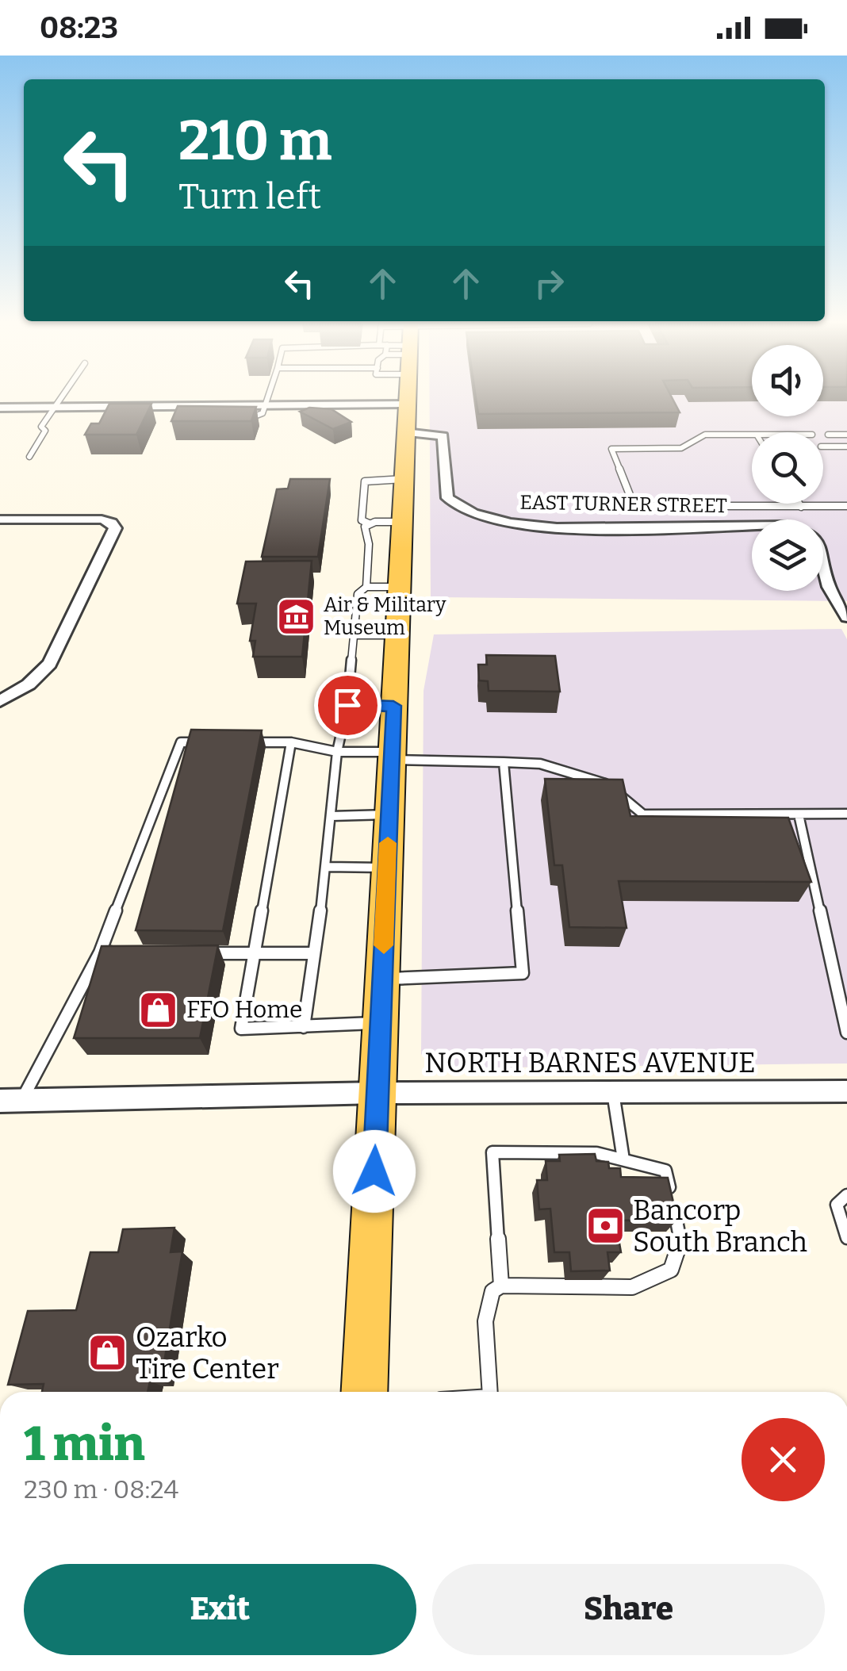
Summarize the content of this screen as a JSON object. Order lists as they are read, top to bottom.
{
  "streets": {
    "street": ["EAST TURNER STREET", "NORTH BARNES AVENUE"]
  },
  "places": {
    "museum": ["Air & Military Museum"],
    "shop": ["FFO Home", "Ozarko Tire Center"],
    "bank": ["Bancorp South Branch"]
  },
  "page": {
    "status": "08:23",
    "turn": ["210 m", "Turn left"],
    "heading": ["1 min", "230 m · 08:24"],
    "buttons": ["Exit", "Share"]
  }
}
